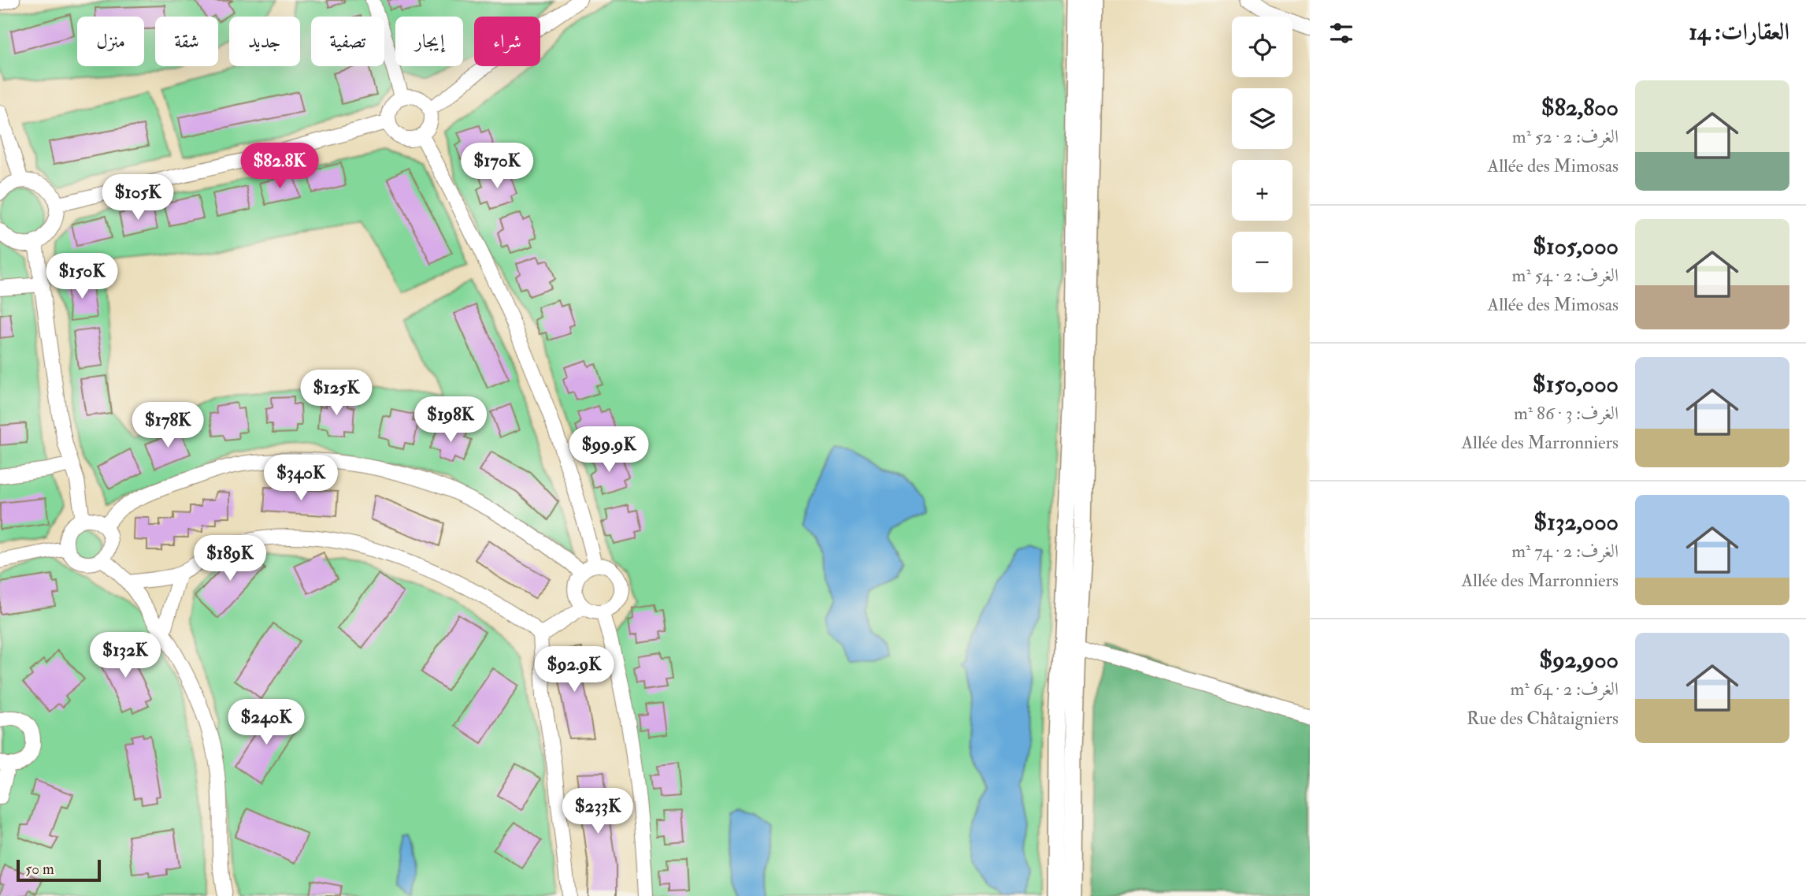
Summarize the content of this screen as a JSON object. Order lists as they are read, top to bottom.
{
  "scale_bar": "50 m",
  "page": {
    "heading": "العقارات: 14",
    "map_buttons": ["+", "−"],
    "chip": [
      "شراء",
      "إيجار",
      "تصفية",
      "جديد",
      "شقة",
      "منزل"
    ],
    "list": [
      {
        "name": "$82,800",
        "note": "الغرف: 2 · 52 m² · Allée des Mimosas"
      },
      {
        "name": "$105,000",
        "note": "الغرف: 2 · 54 m² · Allée des Mimosas"
      },
      {
        "name": "$150,000",
        "note": "الغرف: 3 · 86 m² · Allée des Marronniers"
      },
      {
        "name": "$132,000",
        "note": "الغرف: 2 · 74 m² · Allée des Marronniers"
      },
      {
        "name": "$92,900",
        "note": "الغرف: 2 · 64 m² · Rue des Châtaigniers"
      }
    ],
    "price": [
      "$82.8K",
      "$170K",
      "$105K",
      "$150K",
      "$125K",
      "$198K",
      "$178K",
      "$99.9K",
      "$340K",
      "$189K",
      "$132K",
      "$92.9K",
      "$240K",
      "$233K"
    ],
    "scale": "50 m"
  }
}
